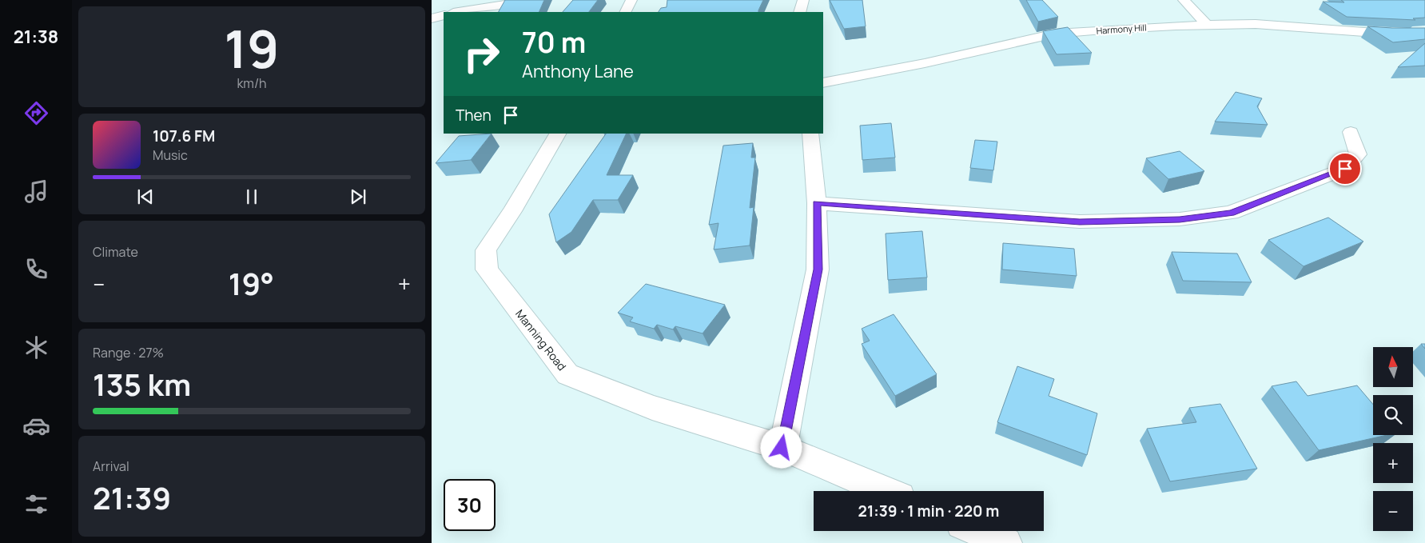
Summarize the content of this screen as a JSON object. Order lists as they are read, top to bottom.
{
  "streets": {
    "street": ["Harmony Hill", "Manning Road"]
  },
  "north": "top",
  "page": {
    "tabs": "21:38",
    "tile": [
      ["19", "km/h"],
      "Climate",
      ["Range · 27%", "135 km"],
      ["Arrival", "21:39"]
    ],
    "turn": ["70 m", "Anthony Lane"],
    "then": "Then",
    "song": ["107.6 FM", "Music"],
    "heat": ["−", "19°", "+"],
    "map_buttons": ["+", "−"],
    "limit": "30",
    "trip": "21:39 · 1 min · 220 m"
  }
}
